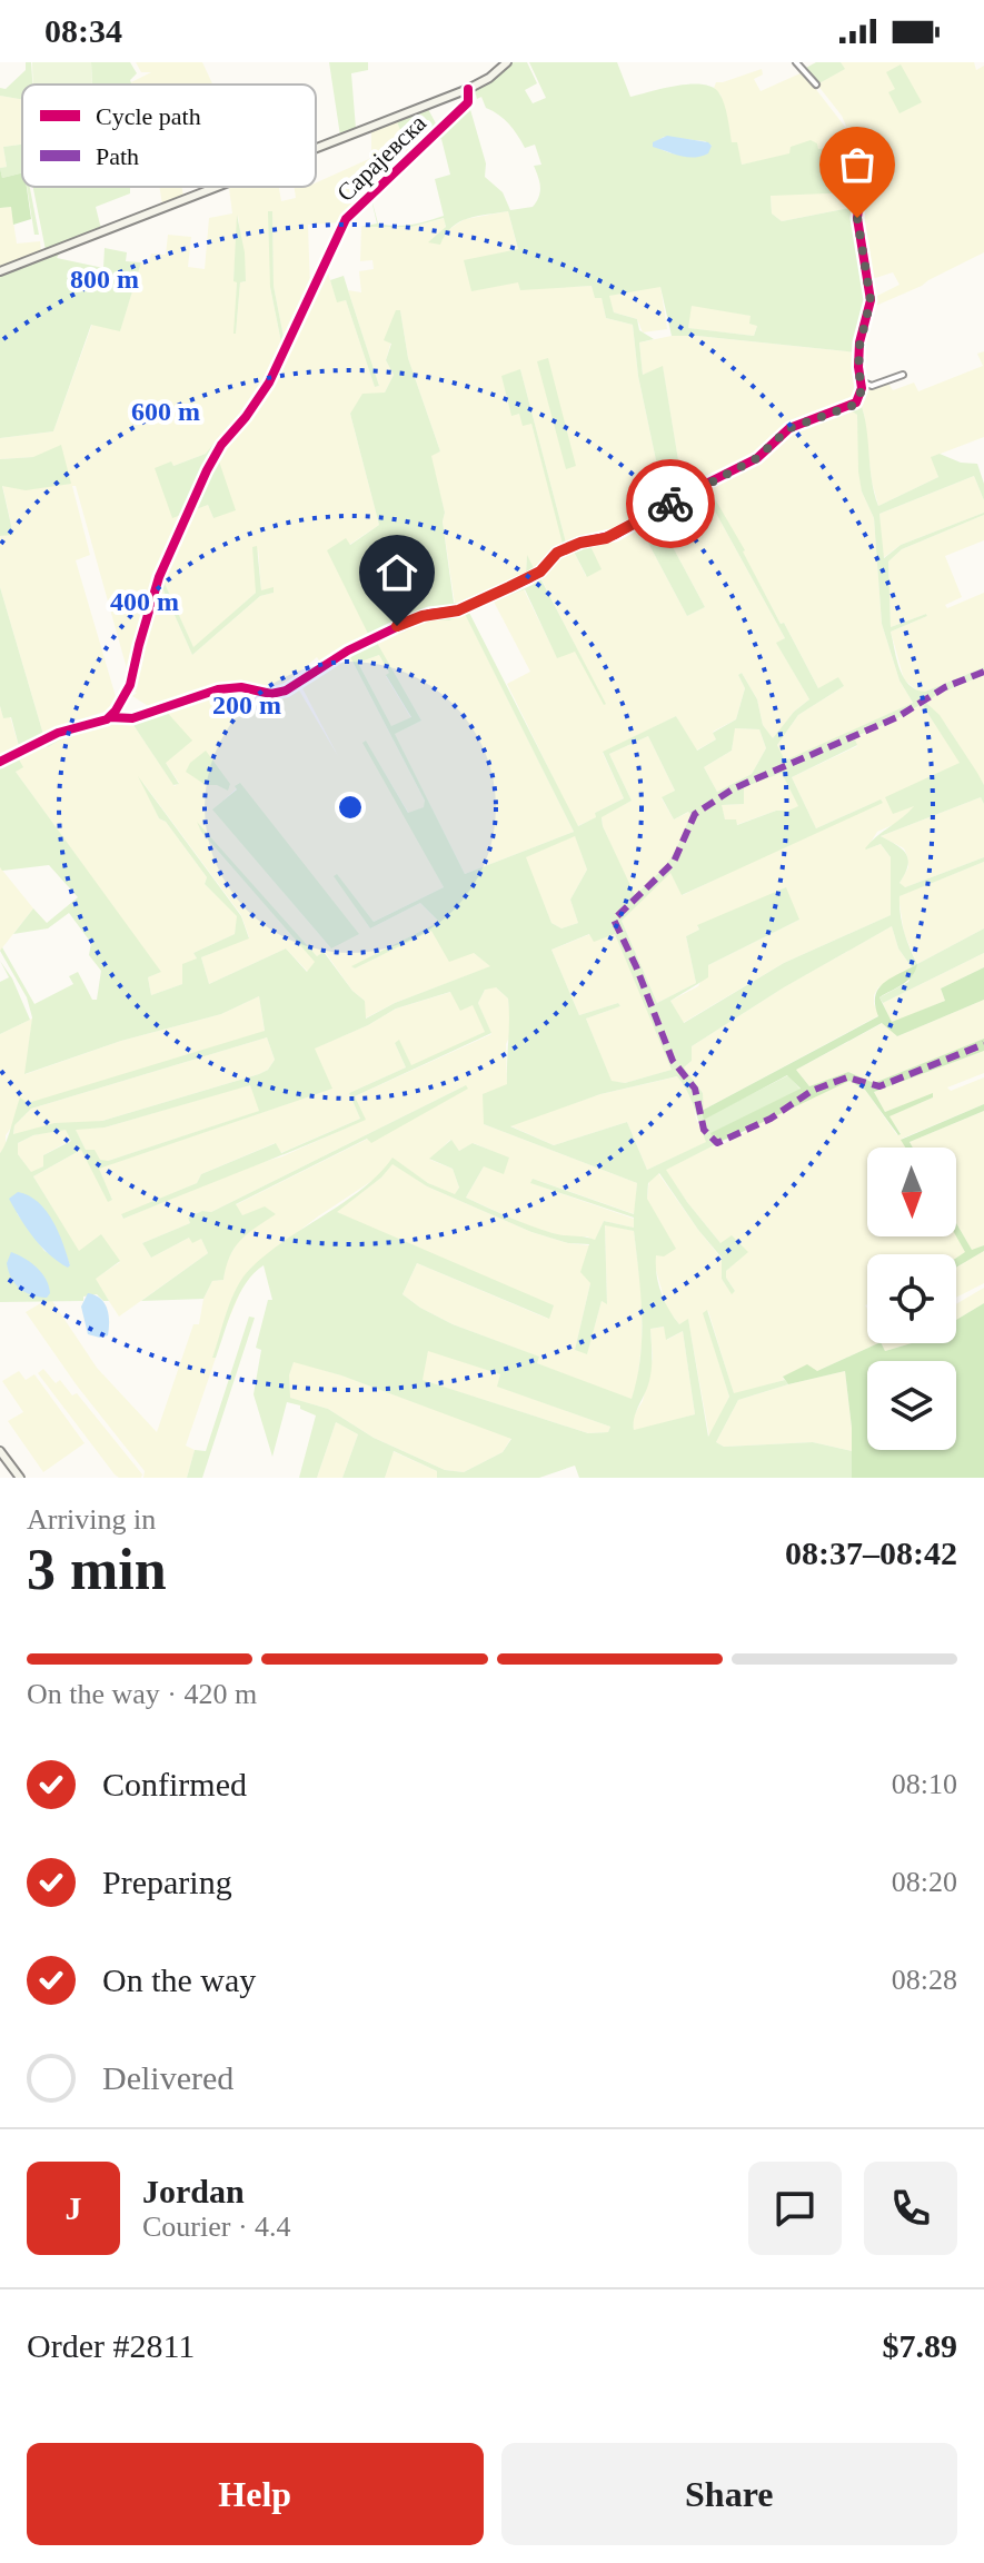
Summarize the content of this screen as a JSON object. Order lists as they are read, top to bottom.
{
  "streets": {
    "main road": ["Сарајевска"]
  },
  "legend": ["Cycle path", "Path"],
  "north": "bottom",
  "page": {
    "status": "08:34",
    "heading": ["3 min", "Arriving in", "08:37–08:42"],
    "panel": [
      "Jordan",
      "Courier · 4.4",
      "Order #2811",
      "$7.89"
    ],
    "bar": "On the way · 420 m",
    "list": [
      ["Confirmed", "08:10"],
      ["Preparing", "08:20"],
      ["On the way", "08:28"],
      "Delivered"
    ],
    "round": "J",
    "buttons": ["Help", "Share"]
  },
  "rings": [
    "800 m",
    "600 m",
    "400 m",
    "200 m"
  ]
}
